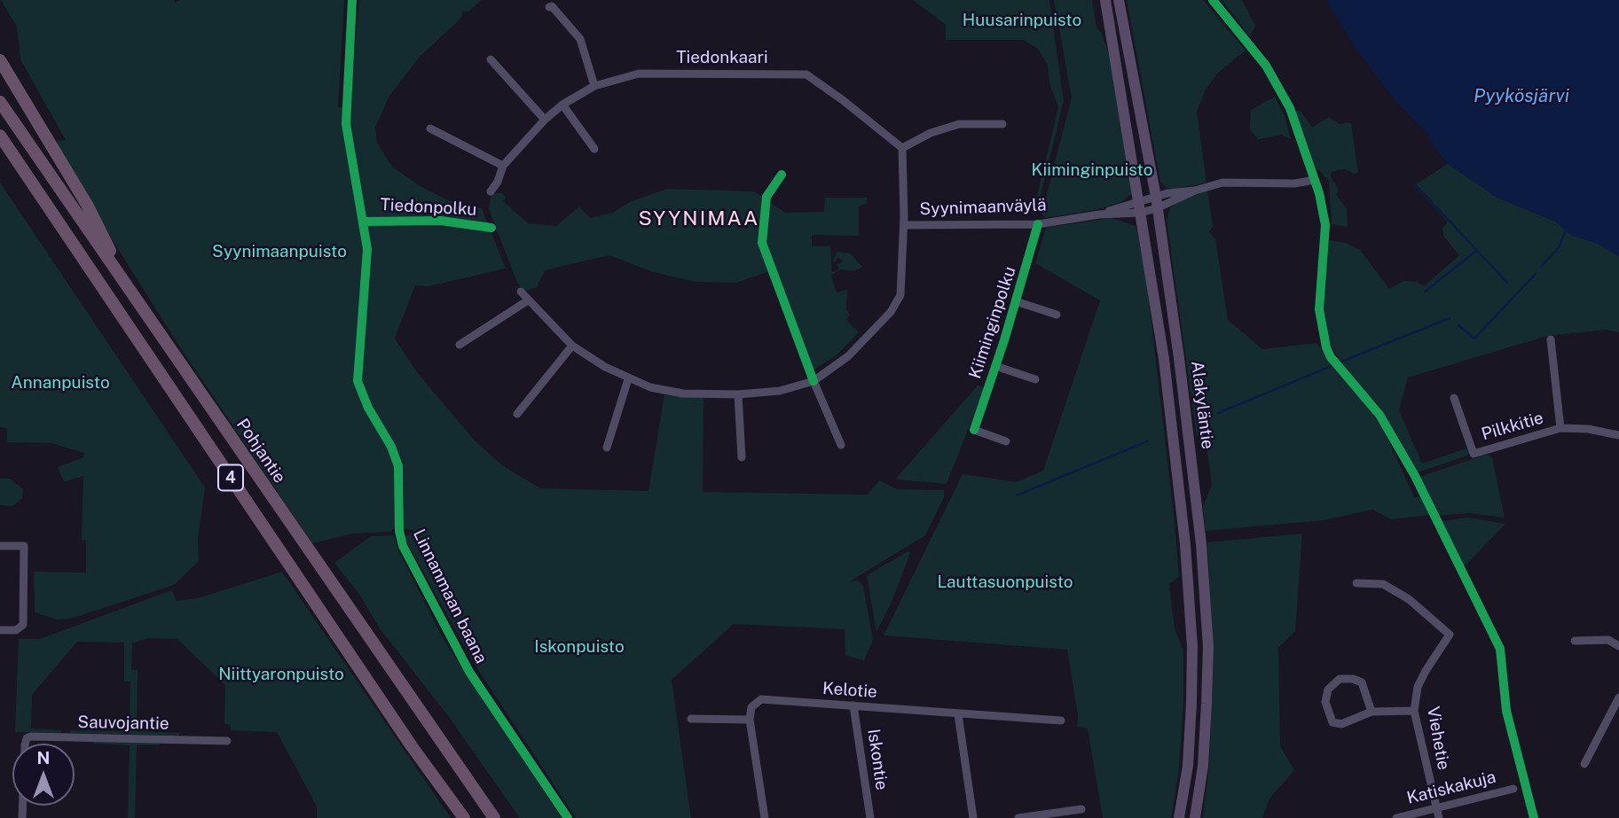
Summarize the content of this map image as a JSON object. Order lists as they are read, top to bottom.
{
  "streets": {
    "highway": ["Pohjantie", "4"],
    "main road": ["Alakyläntie"],
    "street": [
      "Tiedonkaari",
      "Syynimaanväylä",
      "Kiiminginpolku",
      "Pilkkitie",
      "Kelotie",
      "Sauvojantie",
      "Viehetie",
      "Iskontie",
      "Katiskakuja"
    ],
    "cycle path": ["Tiedonpolku", "Linnanmaan baana"]
  },
  "crossings": [
    ["Syynimaanväylä", "Kiiminginpolku"],
    ["Syynimaanväylä", "Alakyläntie"],
    ["Kelotie", "Iskontie"],
    ["Viehetie", "Katiskakuja"]
  ],
  "districts": ["SYYNIMAA"],
  "water": ["Pyykösjärvi"],
  "parks": [
    "Huusarinpuisto",
    "Kiiminginpuisto",
    "Syynimaanpuisto",
    "Annanpuisto",
    "Lauttasuonpuisto",
    "Iskonpuisto",
    "Niittyaronpuisto"
  ],
  "north": "top"
}
